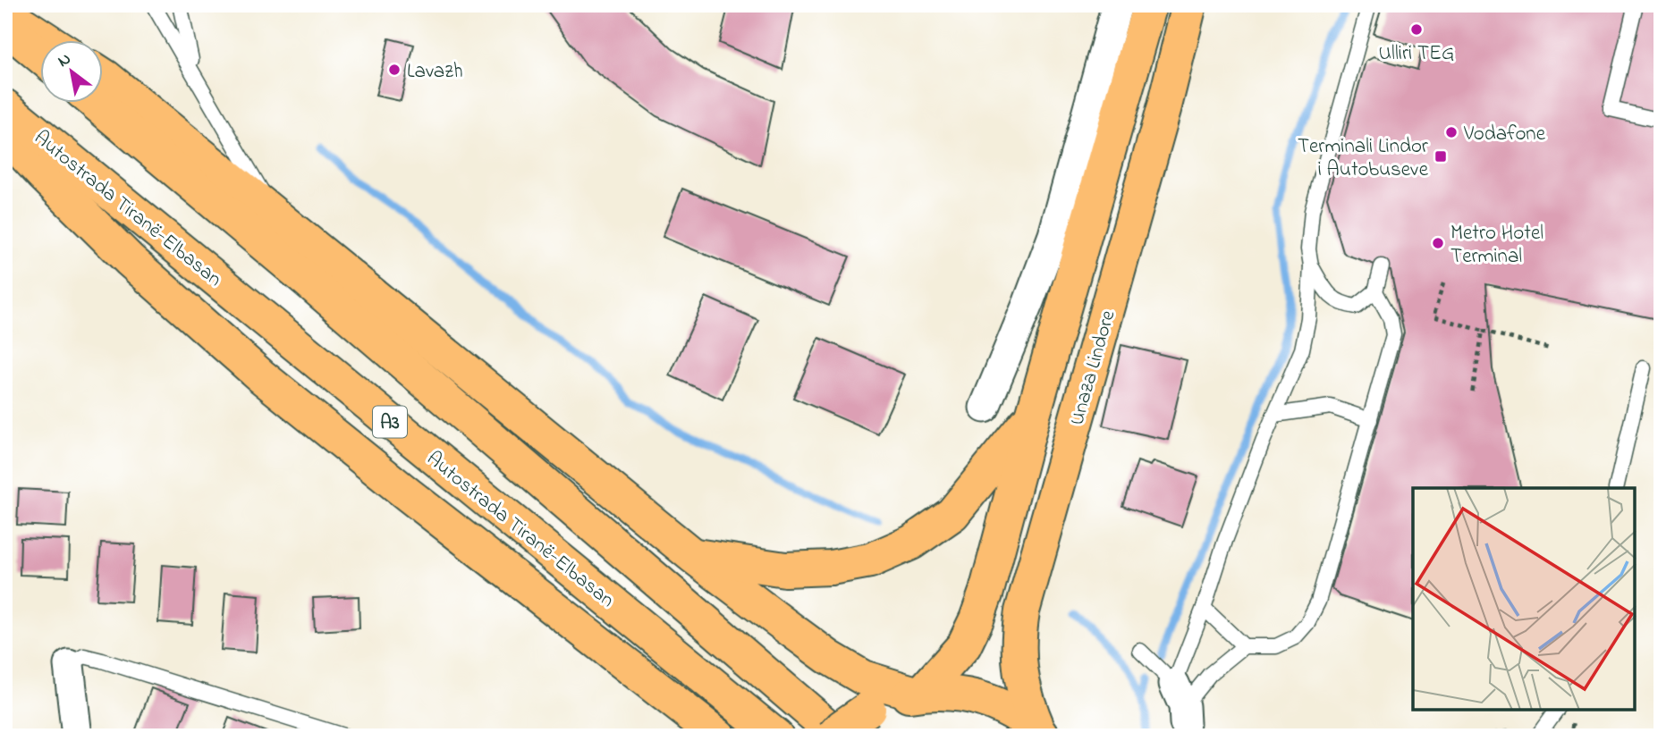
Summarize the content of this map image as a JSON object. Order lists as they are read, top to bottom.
{
  "streets": {
    "highway": ["Autostrada Tiranë-Elbasan", "Unaza Lindore", "A3"]
  },
  "places": {
    "other": [
      "Ulliri TEG",
      "Lavazh",
      "Vodafone",
      "Metro Hotel Terminal"
    ],
    "transit": ["Terminali Lindor i Autobuseve"]
  },
  "north": "top left"
}
